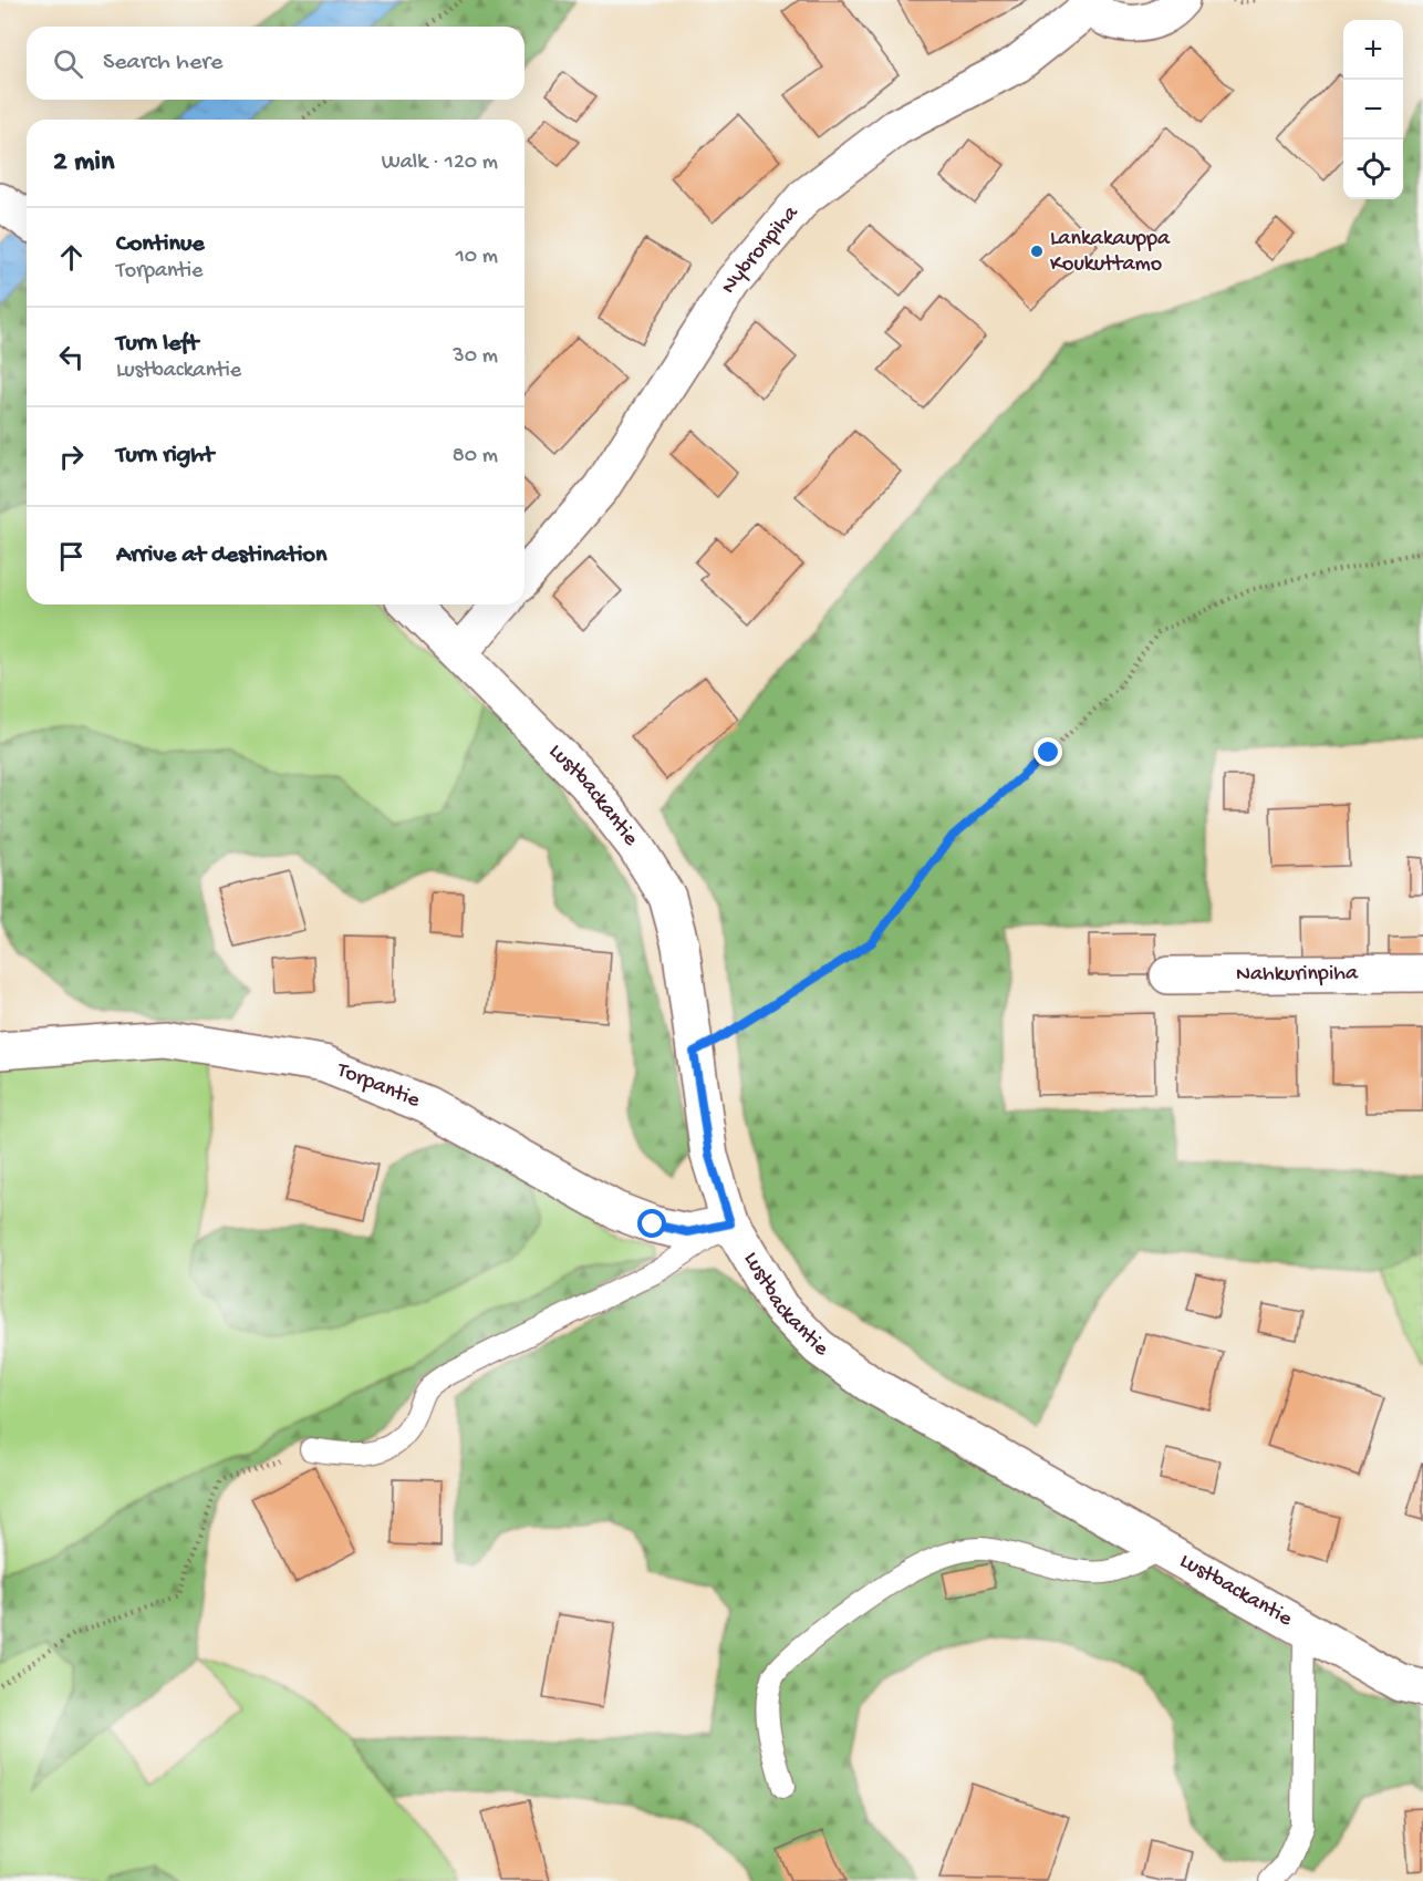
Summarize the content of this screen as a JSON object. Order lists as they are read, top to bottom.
{
  "streets": {
    "street": [
      "Nybronpiha",
      "Lustbackantie",
      "Nahkurinpiha",
      "Torpantie"
    ]
  },
  "crossings": [
    ["Lustbackantie", "Torpantie"]
  ],
  "places": ["Lankakauppa Koukuttamo"],
  "page": {
    "map_buttons": ["+", "−"],
    "search": "Search here",
    "heading": ["2 min", "Walk · 120 m"],
    "list": [
      ["Continue", "Torpantie", "10 m"],
      ["Turn left", "Lustbackantie", "30 m"],
      ["Turn right", "80 m"],
      "Arrive at destination"
    ]
  }
}
